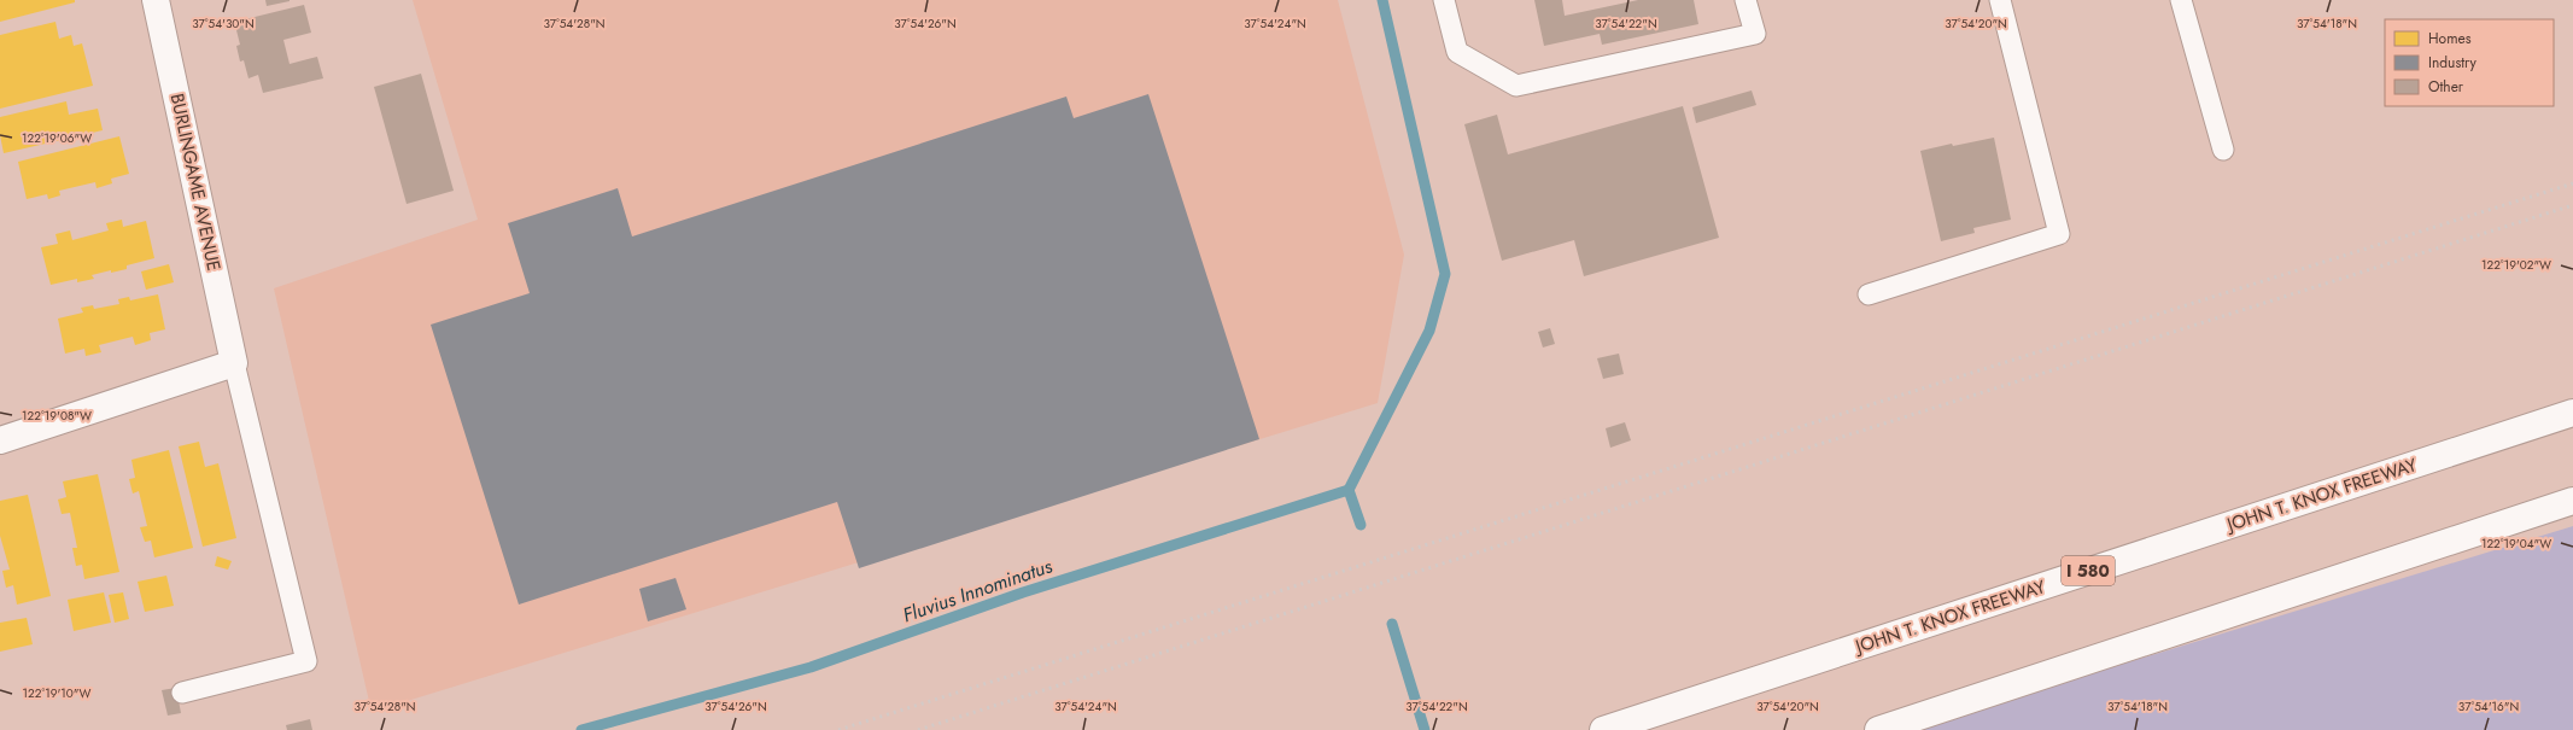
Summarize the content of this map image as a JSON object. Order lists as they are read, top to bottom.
{
  "streets": {
    "main road": ["BURLINGAME AVENUE", "JOHN T. KNOX FREEWAY", "I 580"]
  },
  "water": ["Fluvius Innominatus"],
  "legend": ["Homes", "Industry", "Other"],
  "coordinates": [
    "37°54'30\"N",
    "37°54'28\"N",
    "37°54'26\"N",
    "37°54'24\"N",
    "37°54'22\"N",
    "37°54'20\"N",
    "37°54'18\"N",
    "122°19'06\"W",
    "122°19'02\"W",
    "122°19'08\"W",
    "122°19'04\"W",
    "122°19'10\"W",
    "37°54'16\"N"
  ]
}
